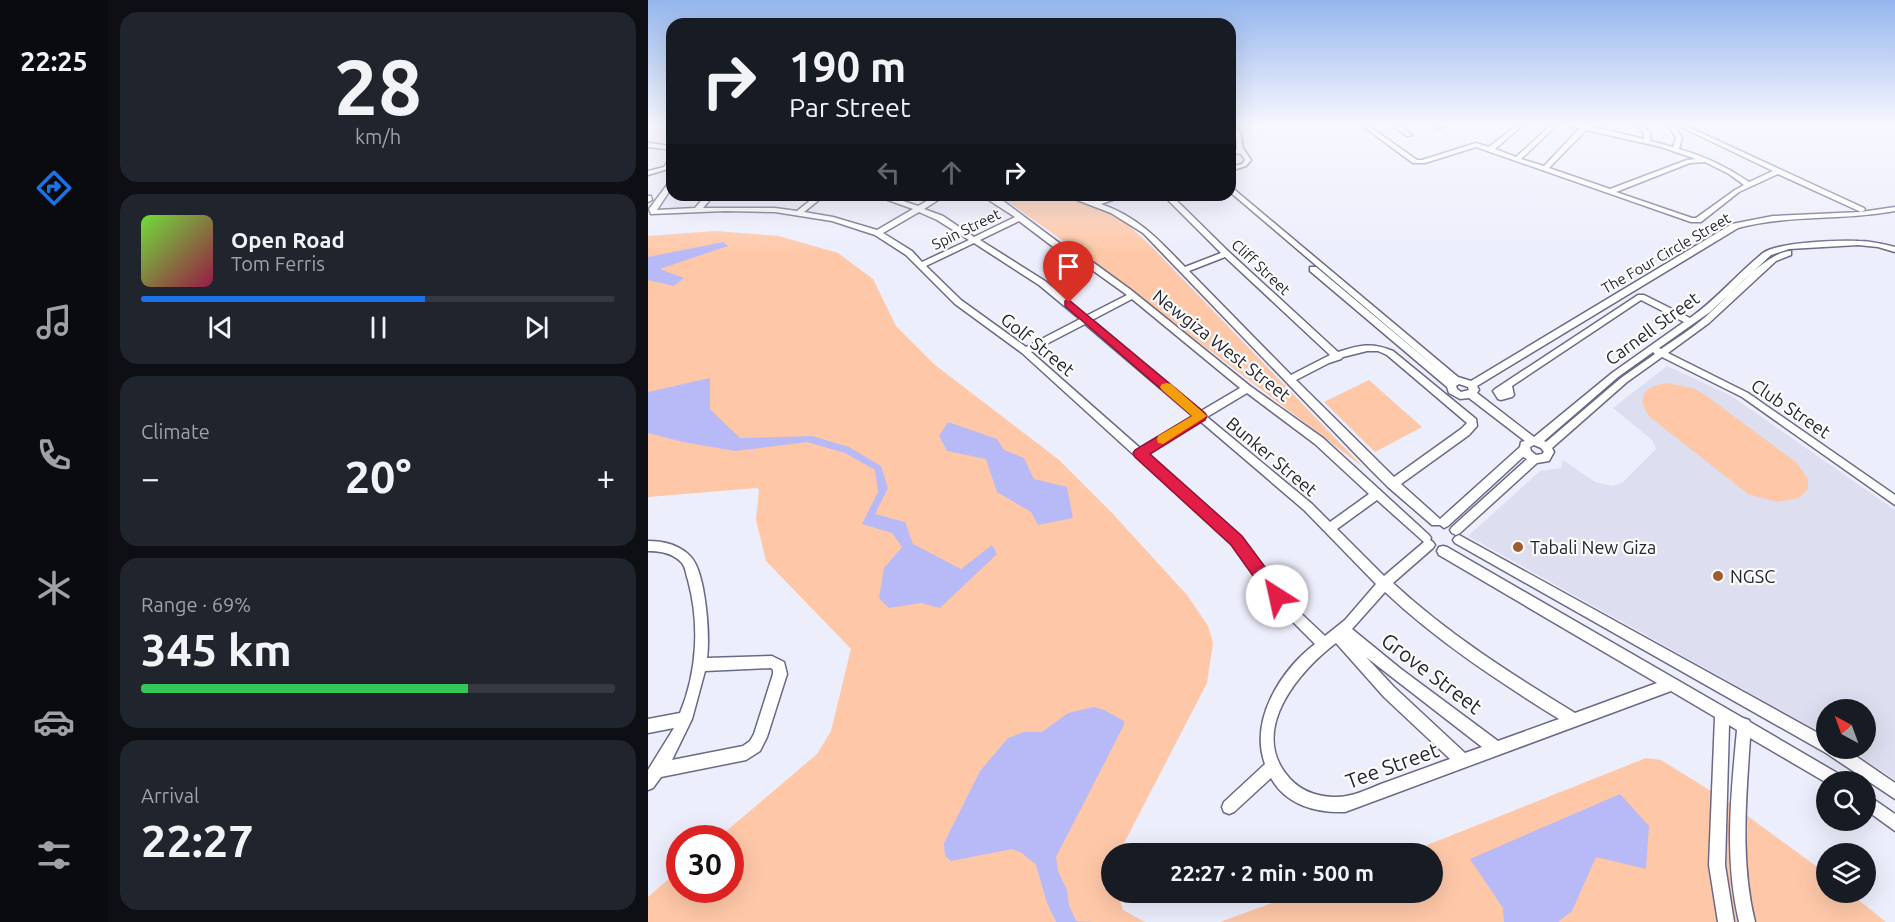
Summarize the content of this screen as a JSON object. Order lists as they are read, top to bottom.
{
  "streets": {
    "street": [
      "Spin Street",
      "The Four Circle Street",
      "Cliff Street",
      "Carnell Street",
      "Golf Street",
      "Newgiza West Street",
      "Club Street",
      "Bunker Street",
      "Grove Street",
      "Tee Street"
    ]
  },
  "crossings": [
    ["Spin Street", "Golf Street"],
    ["Spin Street", "Newgiza West Street"],
    ["Spin Street", "Bunker Street"],
    ["Carnell Street", "Club Street"],
    ["Golf Street", "Tee Street"],
    ["Newgiza West Street", "Tee Street"],
    ["Bunker Street", "Tee Street"],
    ["Grove Street", "Tee Street"]
  ],
  "places": ["Tabali New Giza", "NGSC"],
  "north": "top left",
  "page": {
    "tabs": "22:25",
    "tile": [
      ["28", "km/h"],
      "Climate",
      ["Range · 69%", "345 km"],
      ["Arrival", "22:27"]
    ],
    "turn": ["190 m", "Par Street"],
    "song": ["Open Road", "Tom Ferris"],
    "heat": ["−", "20°", "+"],
    "limit": "30",
    "trip": "22:27 · 2 min · 500 m"
  }
}
